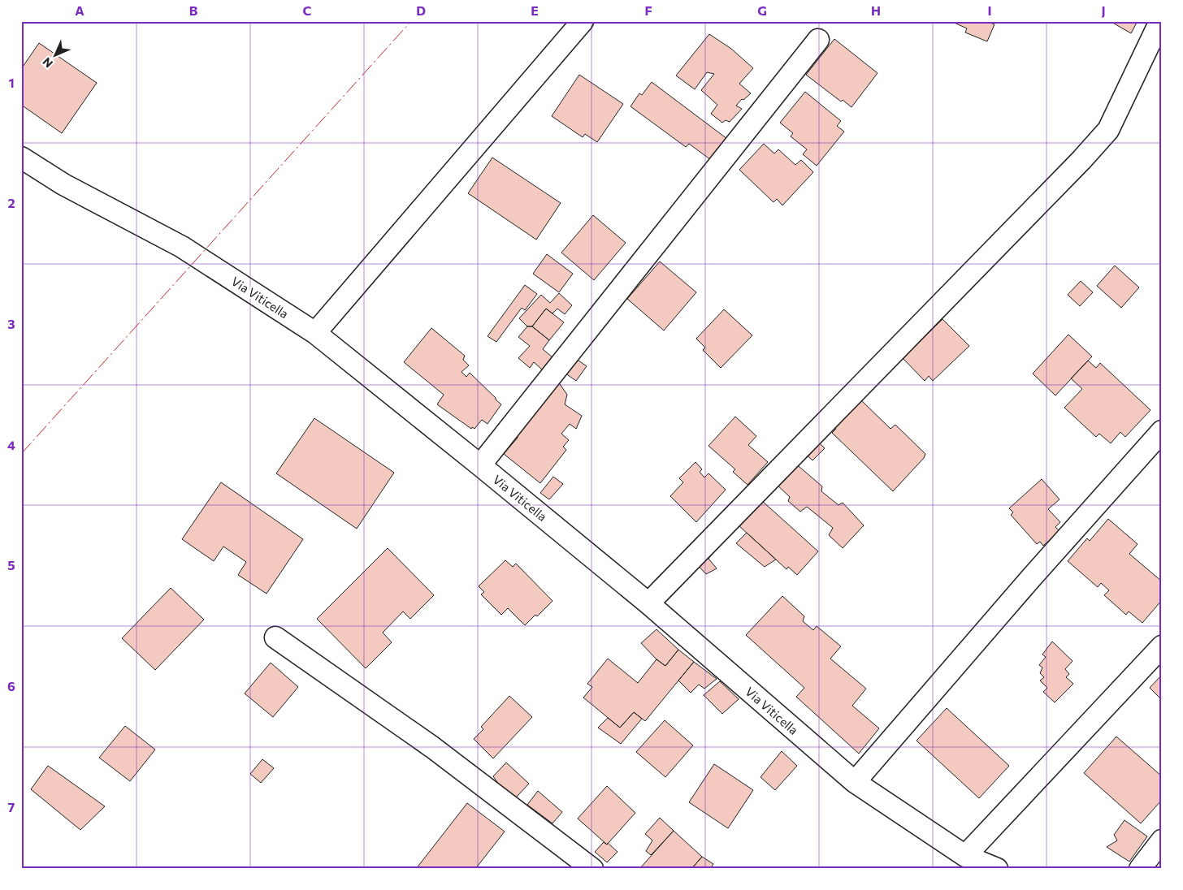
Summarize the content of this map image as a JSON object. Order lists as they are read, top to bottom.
{
  "streets": {
    "street": ["Via Viticella"]
  },
  "north": "bottom left",
  "grid": {
    "columns": [
      "A",
      "B",
      "C",
      "D",
      "E",
      "F",
      "G",
      "H",
      "I",
      "J"
    ],
    "rows": [
      "1",
      "2",
      "3",
      "4",
      "5",
      "6",
      "7"
    ]
  }
}
